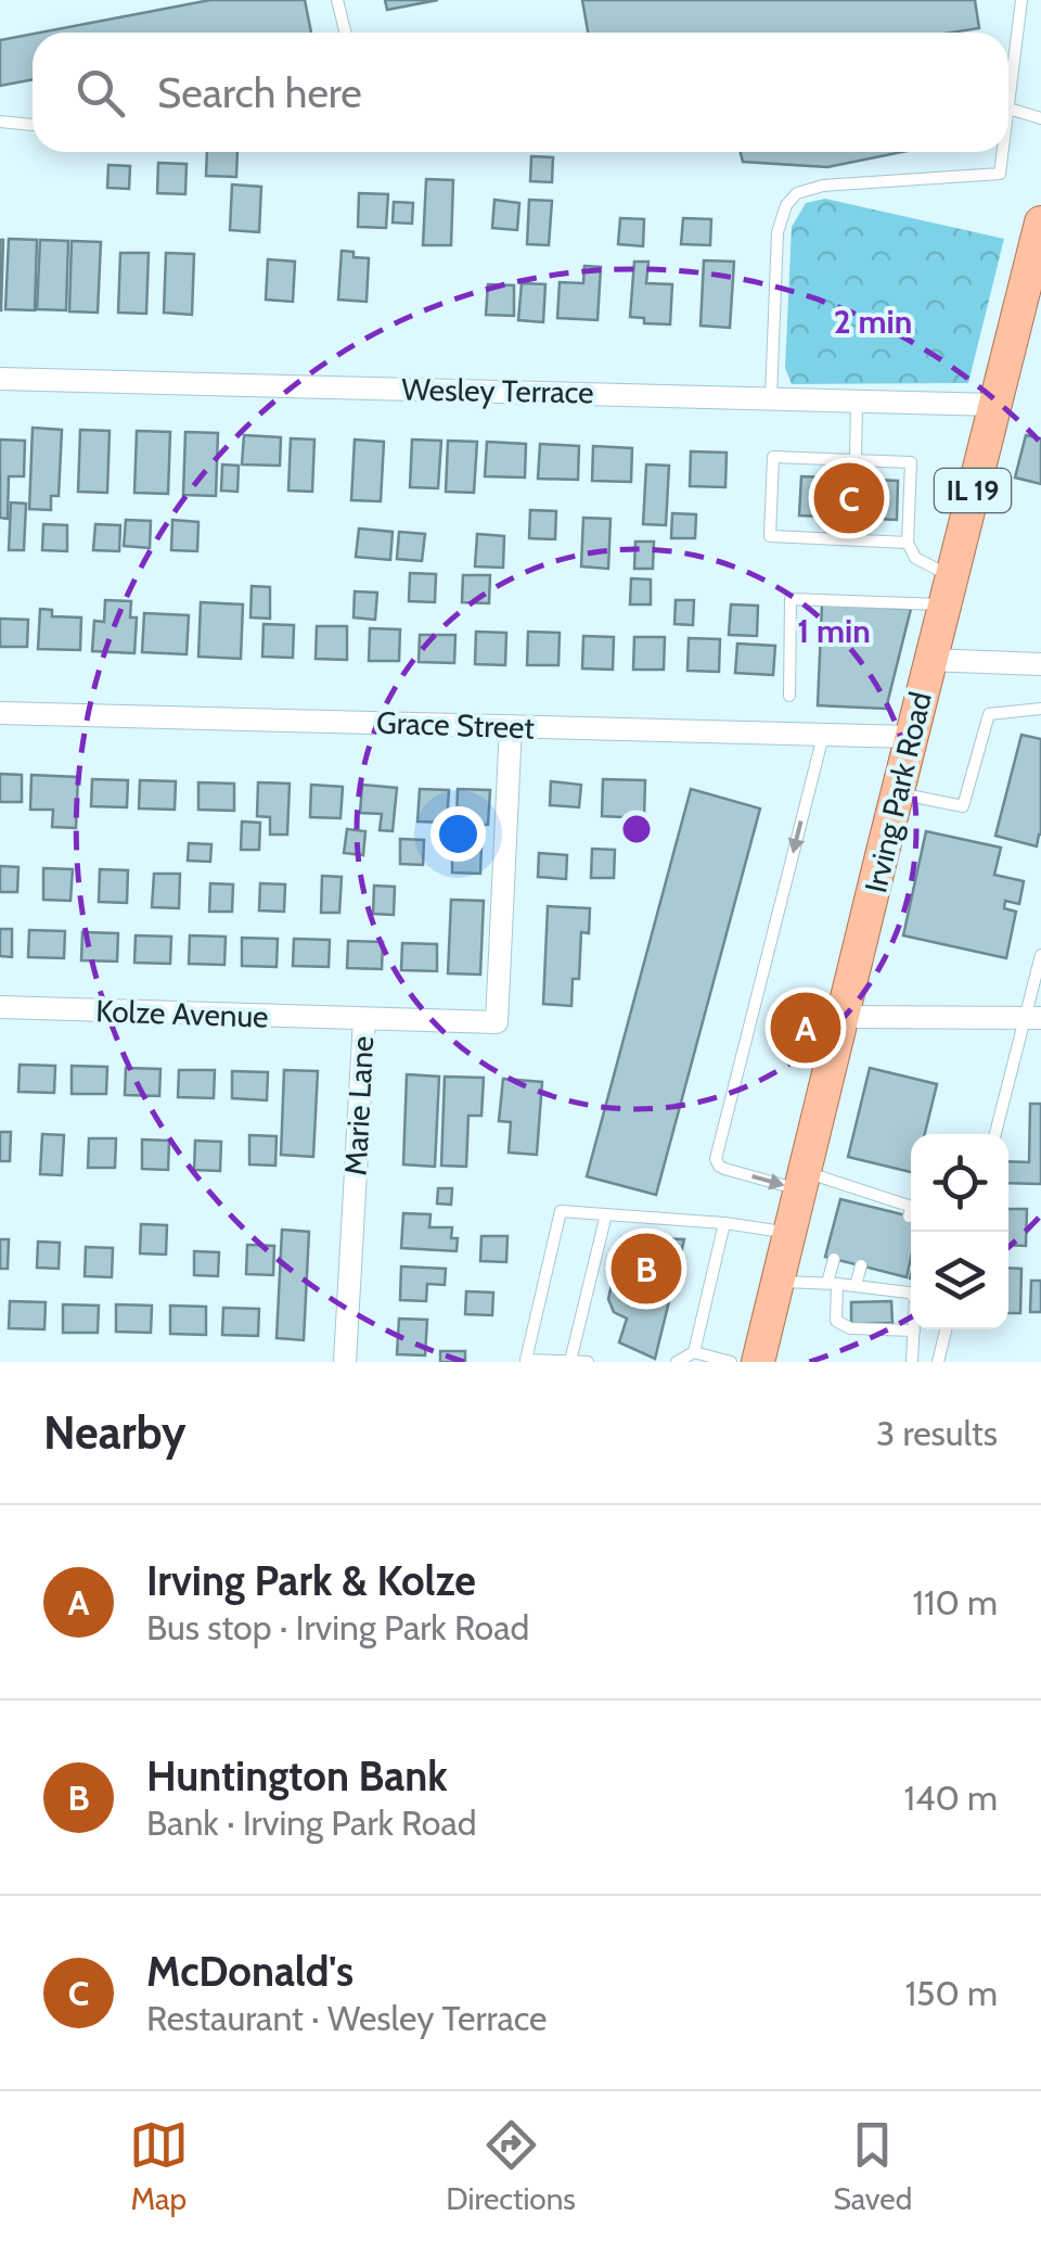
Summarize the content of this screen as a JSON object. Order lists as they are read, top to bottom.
{
  "streets": {
    "main road": ["IL 19", "Irving Park Road"],
    "street": [
      "Wesley Terrace",
      "Grace Street",
      "Kolze Avenue",
      "Marie Lane"
    ]
  },
  "crossings": [
    ["Wesley Terrace", "Irving Park Road"],
    ["Grace Street", "Irving Park Road"],
    ["Grace Street", "Marie Lane"],
    ["Kolze Avenue", "Marie Lane"]
  ],
  "page": {
    "search": "Search here",
    "pins": ["C", "A", "B"],
    "heading": ["Nearby", "3 results"],
    "list": [
      {
        "mark": "A",
        "name": "Irving Park & Kolze",
        "note": "Bus stop · Irving Park Road",
        "value": "110 m"
      },
      {
        "mark": "B",
        "name": "Huntington Bank",
        "note": "Bank · Irving Park Road",
        "value": "140 m"
      },
      {
        "mark": "C",
        "name": "McDonald's",
        "note": "Restaurant · Wesley Terrace",
        "value": "150 m"
      }
    ],
    "nav": ["Map", "Directions", "Saved"]
  },
  "rings": ["2 min", "1 min"]
}
